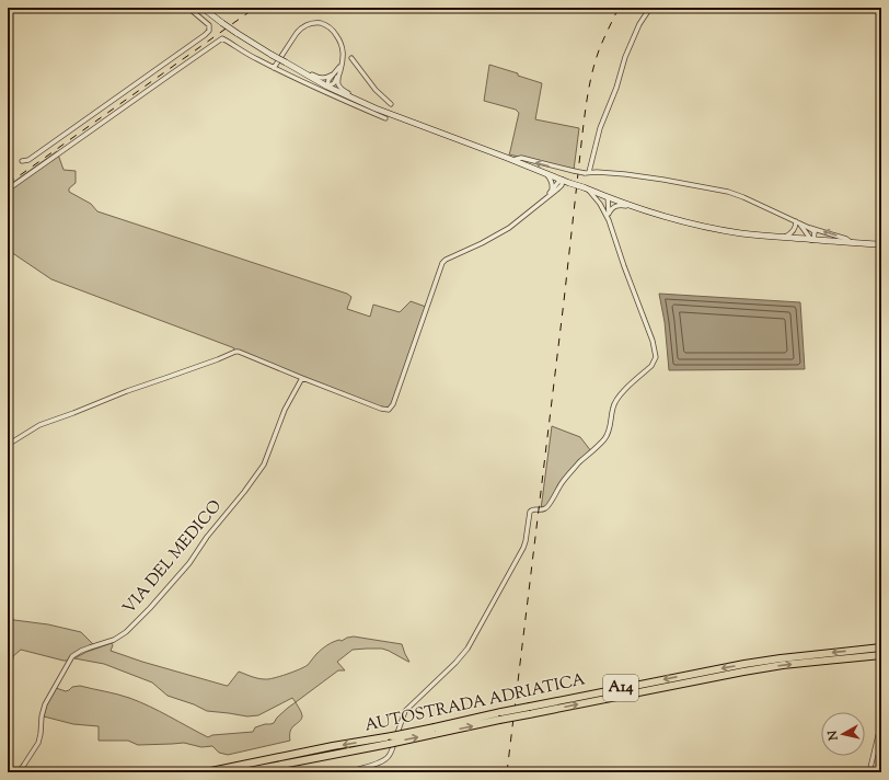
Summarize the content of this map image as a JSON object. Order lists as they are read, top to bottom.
{
  "streets": {
    "highway": ["A14", "AUTOSTRADA ADRIATICA"],
    "street": ["VIA DEL MEDICO"]
  },
  "north": "left"
}
